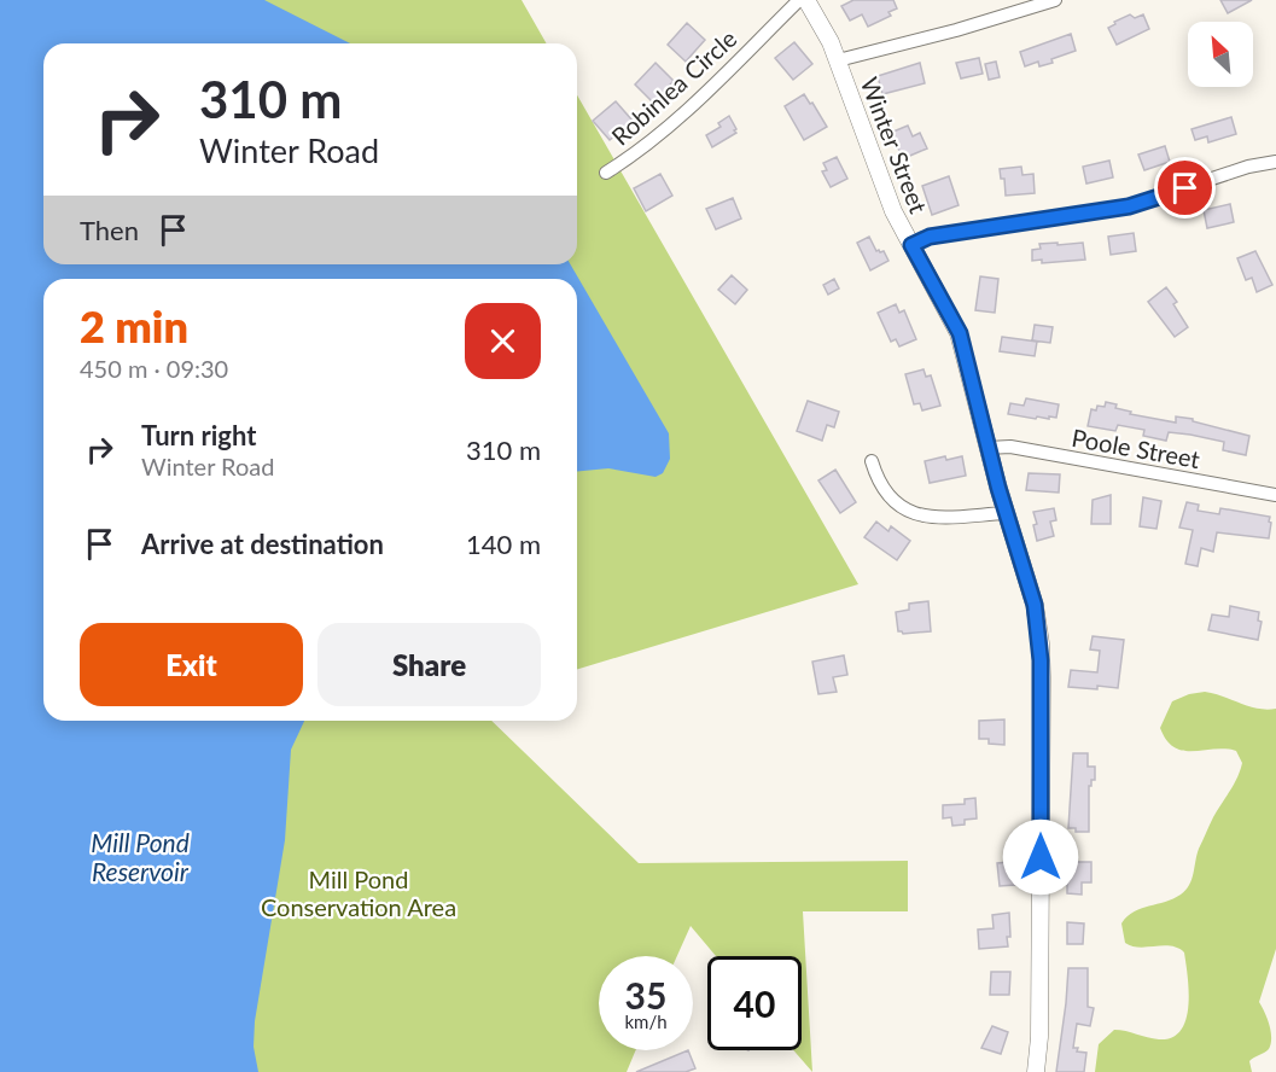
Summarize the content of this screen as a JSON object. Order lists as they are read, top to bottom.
{
  "streets": {
    "street": ["Robinlea Circle", "Winter Street", "Poole Street"]
  },
  "crossings": [
    ["Winter Street", "Poole Street"]
  ],
  "water": ["Mill Pond Reservoir"],
  "parks": ["Mill Pond Conservation Area"],
  "north": "top left",
  "page": {
    "turn": ["310 m", "Winter Road"],
    "then": "Then",
    "heading": ["2 min", "450 m · 09:30"],
    "list": [
      {
        "name": "Turn right",
        "note": "Winter Road",
        "value": "310 m"
      },
      {
        "name": "Arrive at destination",
        "value": "140 m"
      }
    ],
    "buttons": ["Exit", "Share"],
    "speed": "35 km/h",
    "limit": "40"
  }
}
